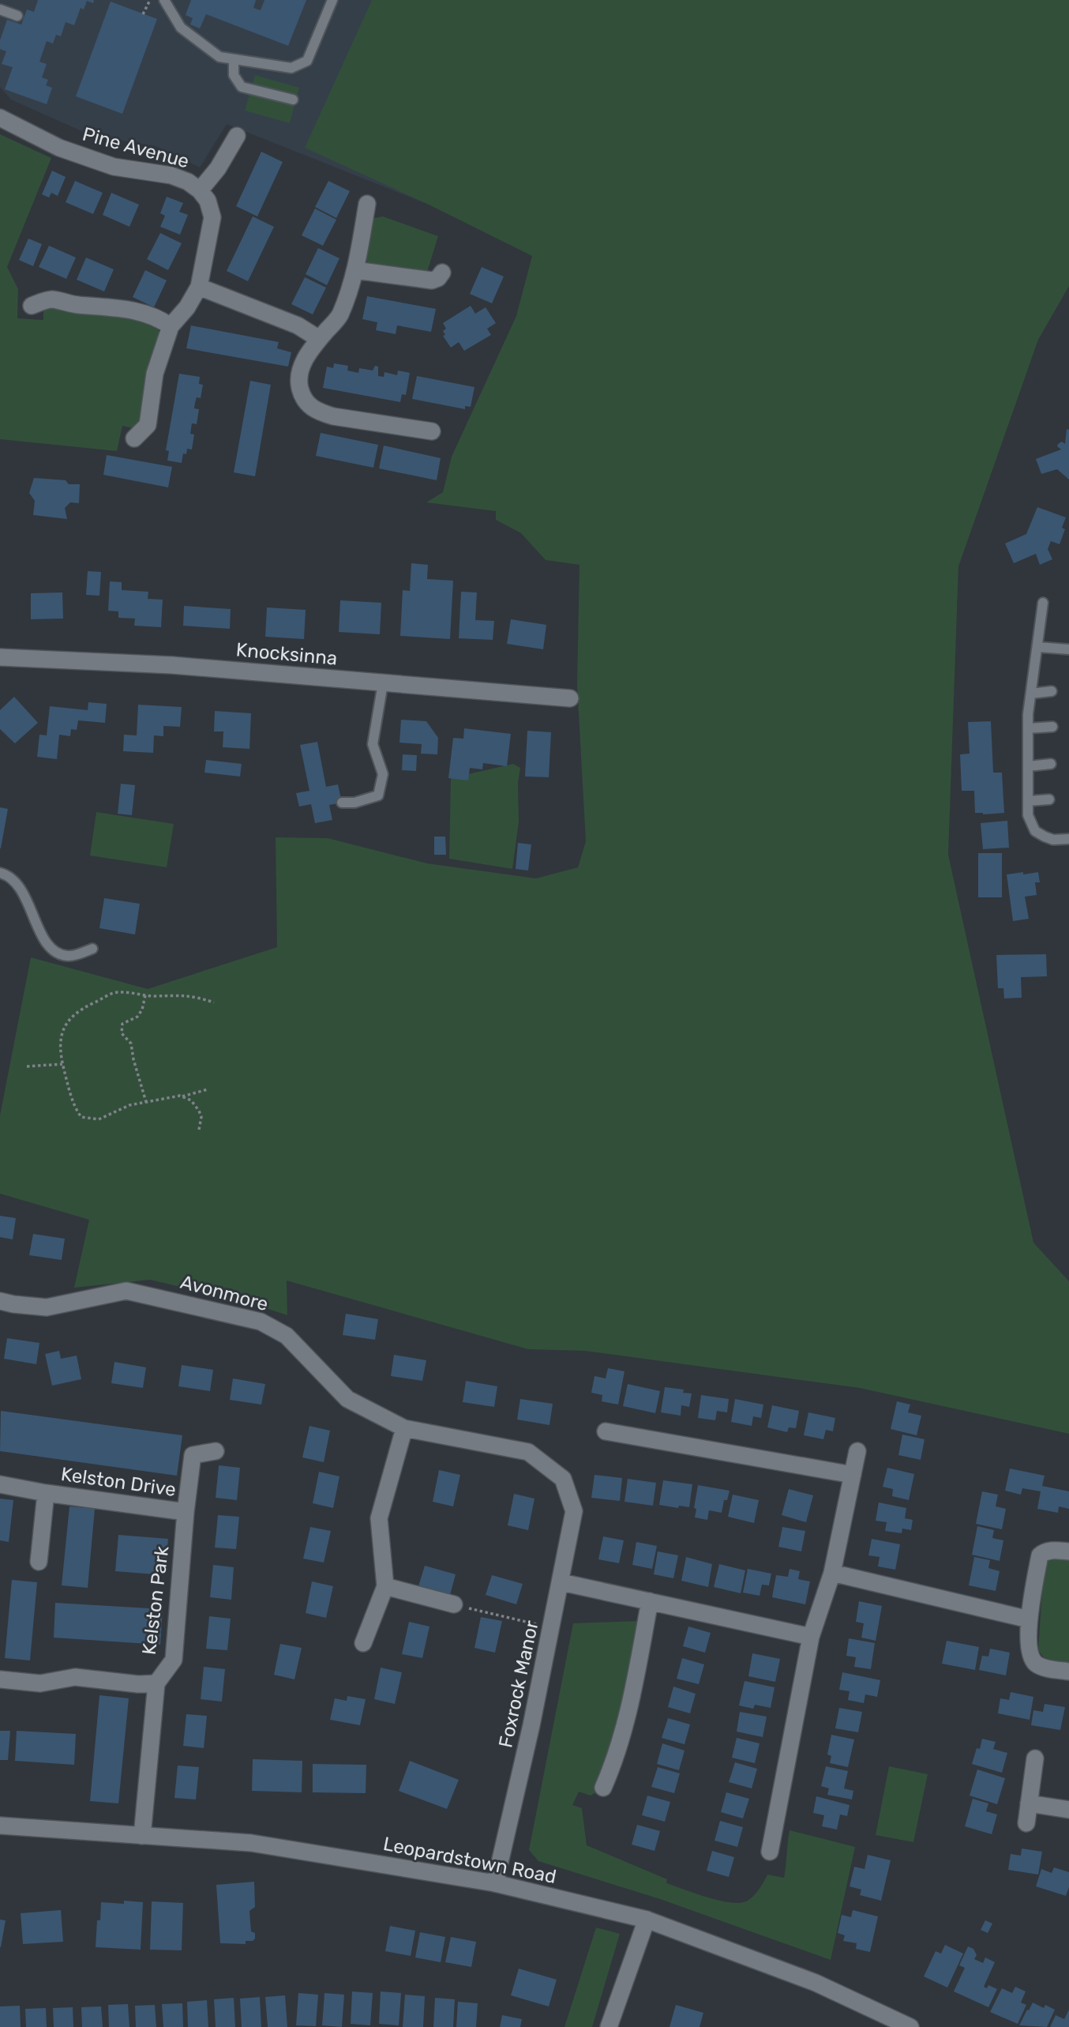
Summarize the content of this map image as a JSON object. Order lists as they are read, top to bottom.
{
  "streets": {
    "street": [
      "Pine Avenue",
      "Knocksinna",
      "Avonmore",
      "Kelston Drive",
      "Kelston Park",
      "Foxrock Manor",
      "Leopardstown Road"
    ]
  },
  "crossings": [
    ["Avonmore", "Foxrock Manor"],
    ["Kelston Drive", "Kelston Park"],
    ["Kelston Park", "Leopardstown Road"],
    ["Foxrock Manor", "Leopardstown Road"]
  ]
}
